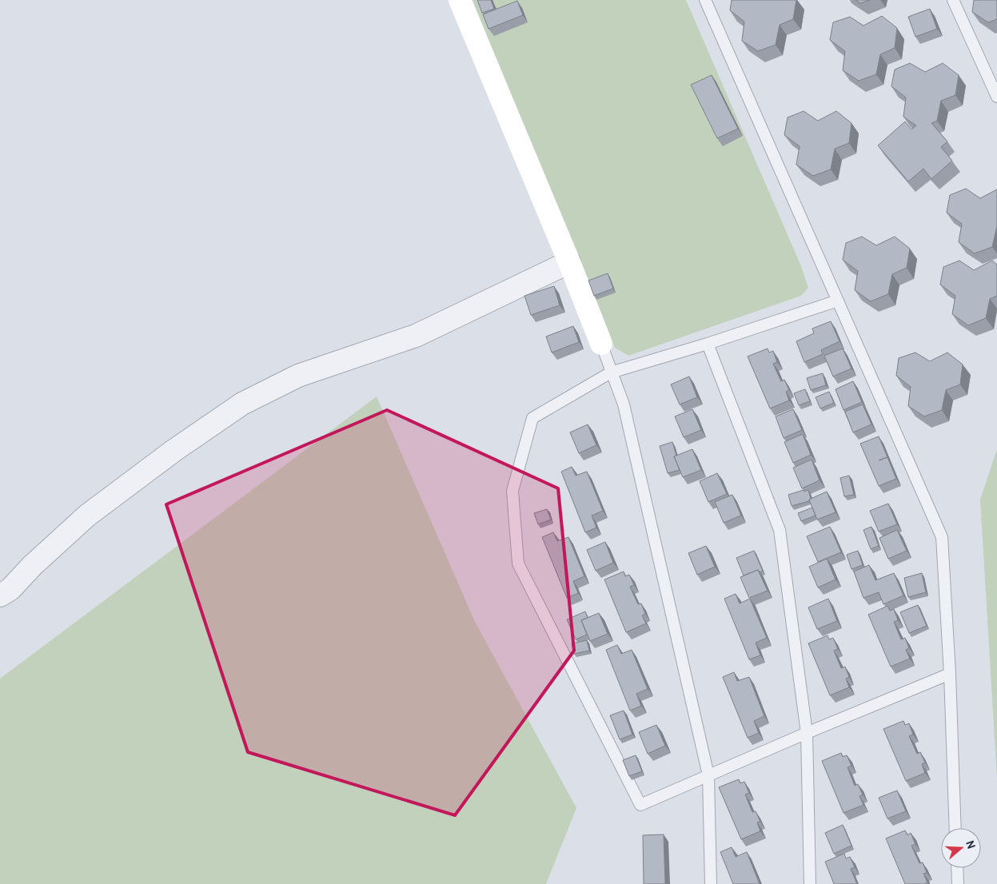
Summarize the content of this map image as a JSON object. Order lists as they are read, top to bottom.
{
  "north": "right"
}
